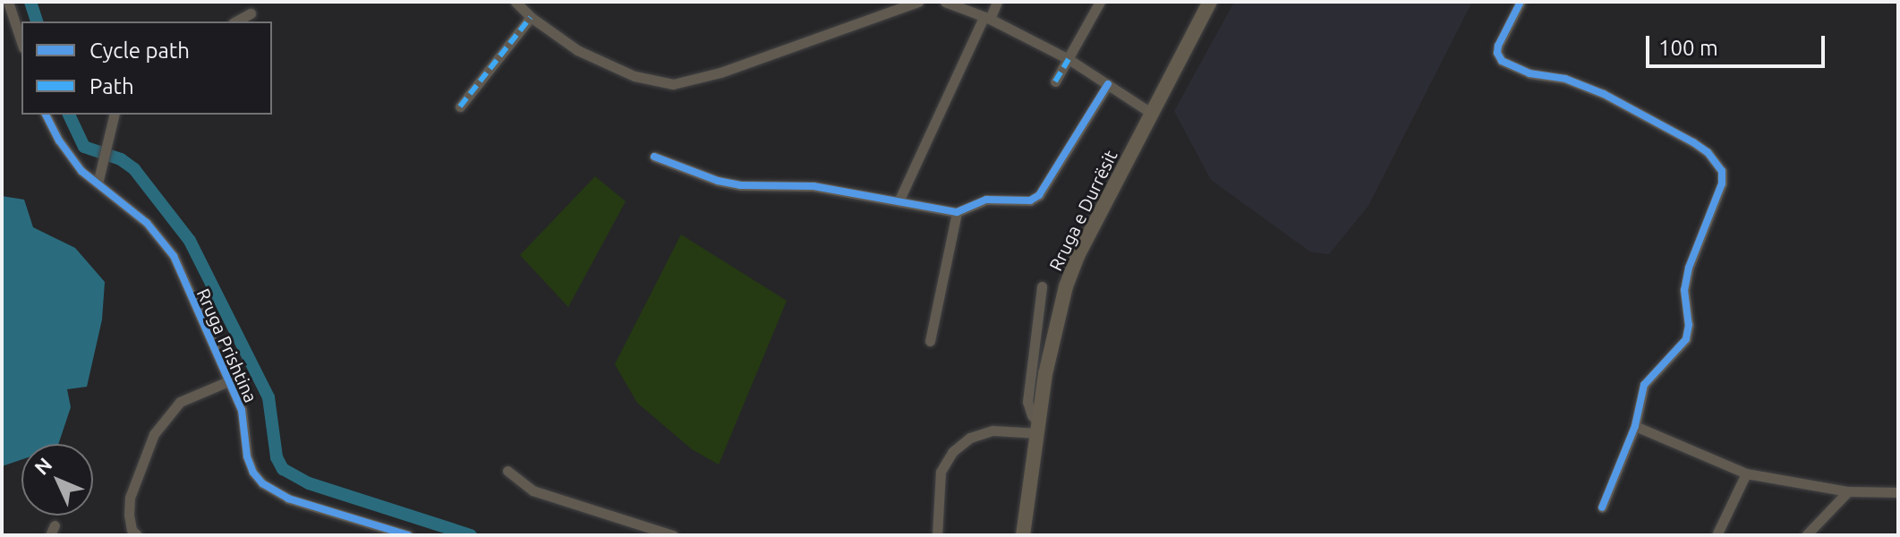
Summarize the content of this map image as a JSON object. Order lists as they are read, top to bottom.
{
  "streets": {
    "main road": ["Rruga e Durrësit"],
    "street": ["Rruga Prishtina"]
  },
  "legend": ["Cycle path", "Path"],
  "scale_bar": "100 m",
  "north": "top left"
}
